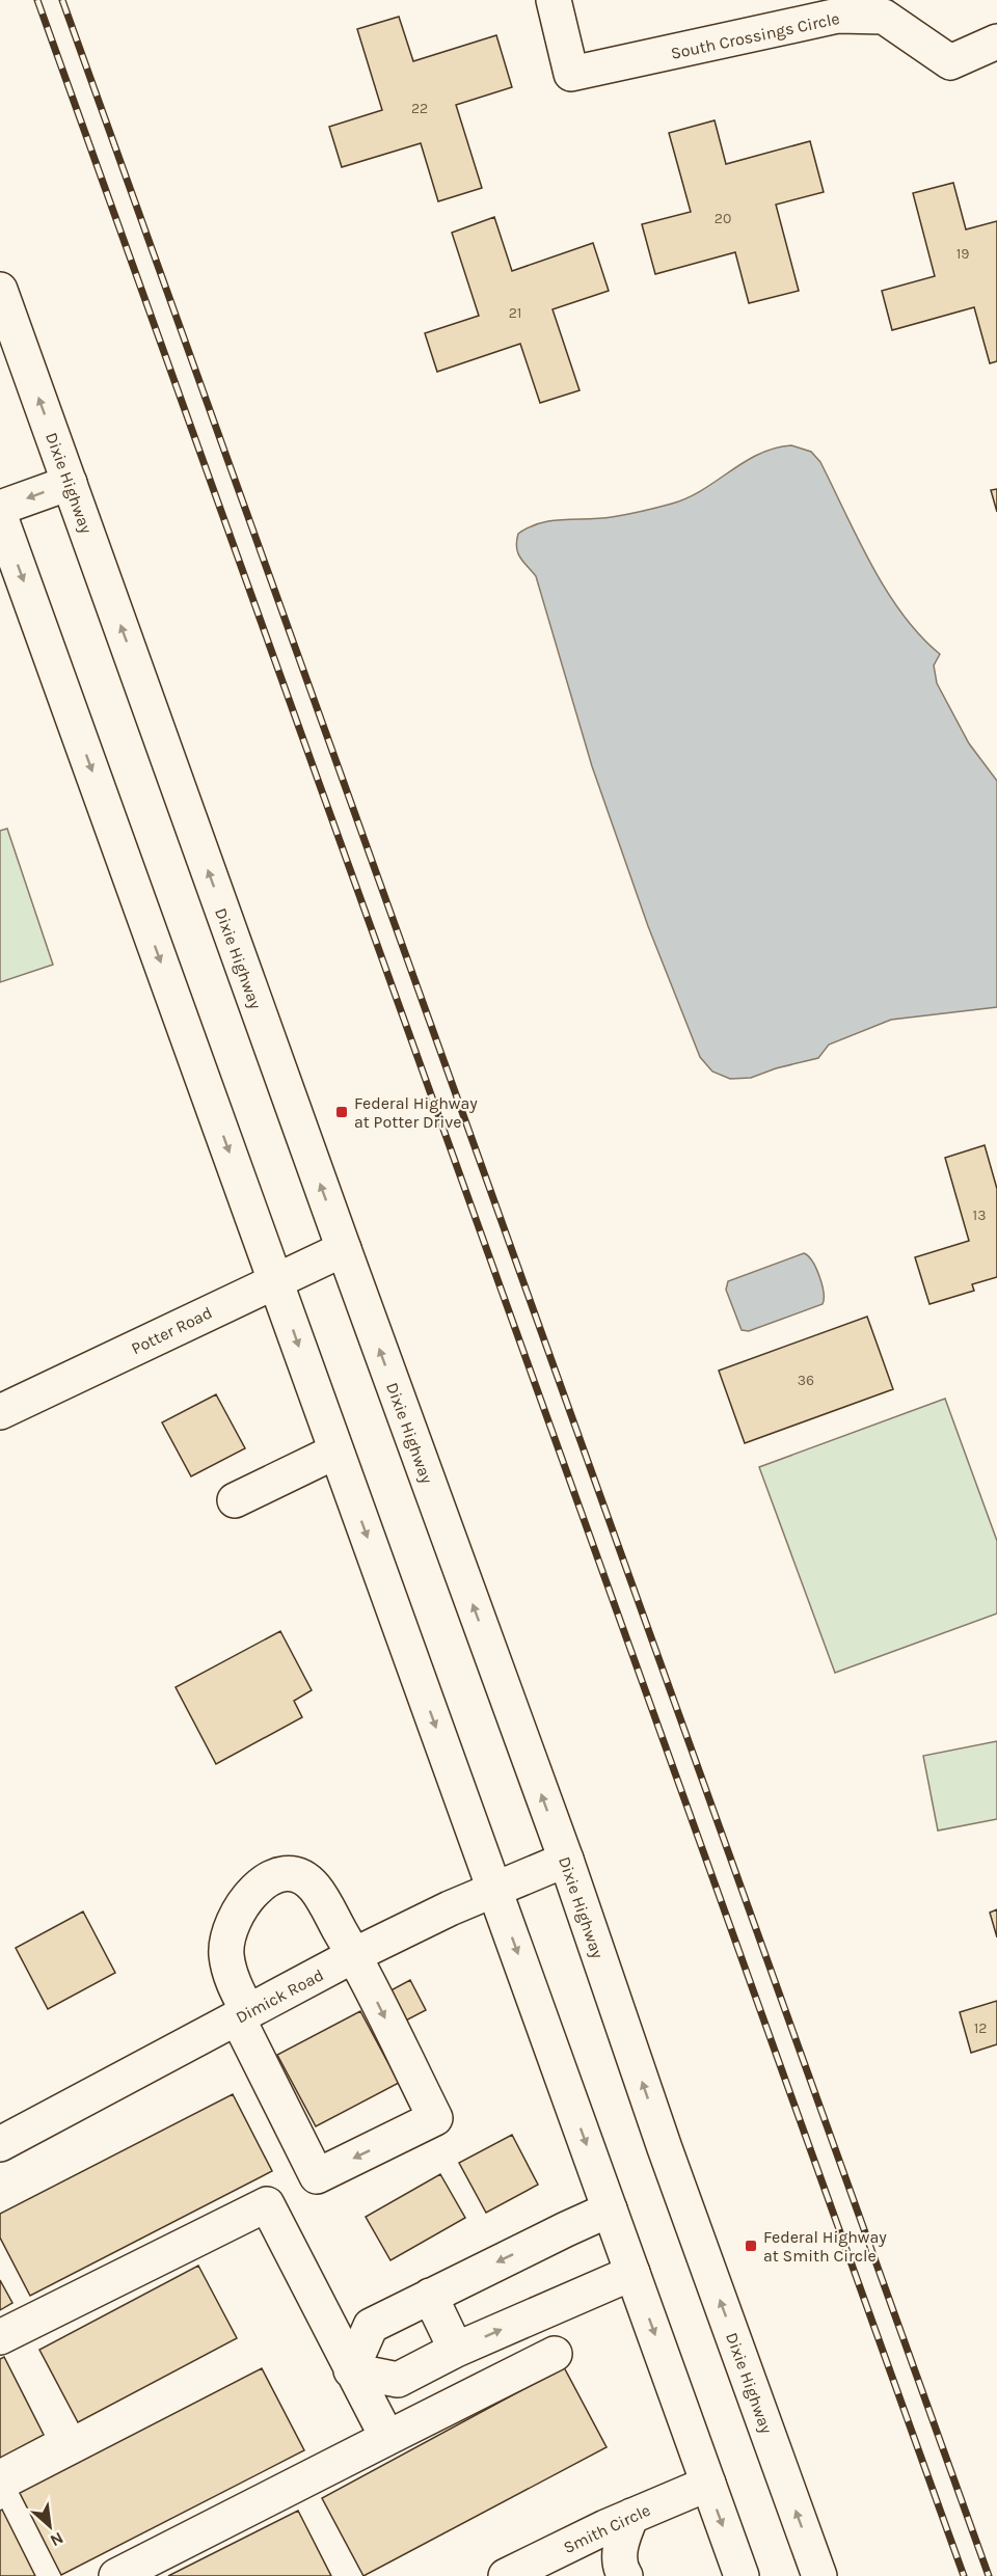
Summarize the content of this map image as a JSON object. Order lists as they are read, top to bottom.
{
  "streets": {
    "main road": [
      "South Crossings Circle",
      "Dixie Highway",
      "Potter Road",
      "Dimick Road",
      "Smith Circle"
    ]
  },
  "crossings": [
    ["Dixie Highway", "Potter Road"],
    ["Dixie Highway", "Dimick Road"]
  ],
  "places": {
    "transit": ["Federal Highway at Potter Drive", "Federal Highway at Smith Circle"]
  },
  "house_numbers": [
    "22",
    "20",
    "19",
    "21",
    "13",
    "36",
    "12"
  ],
  "north": "bottom right"
}
